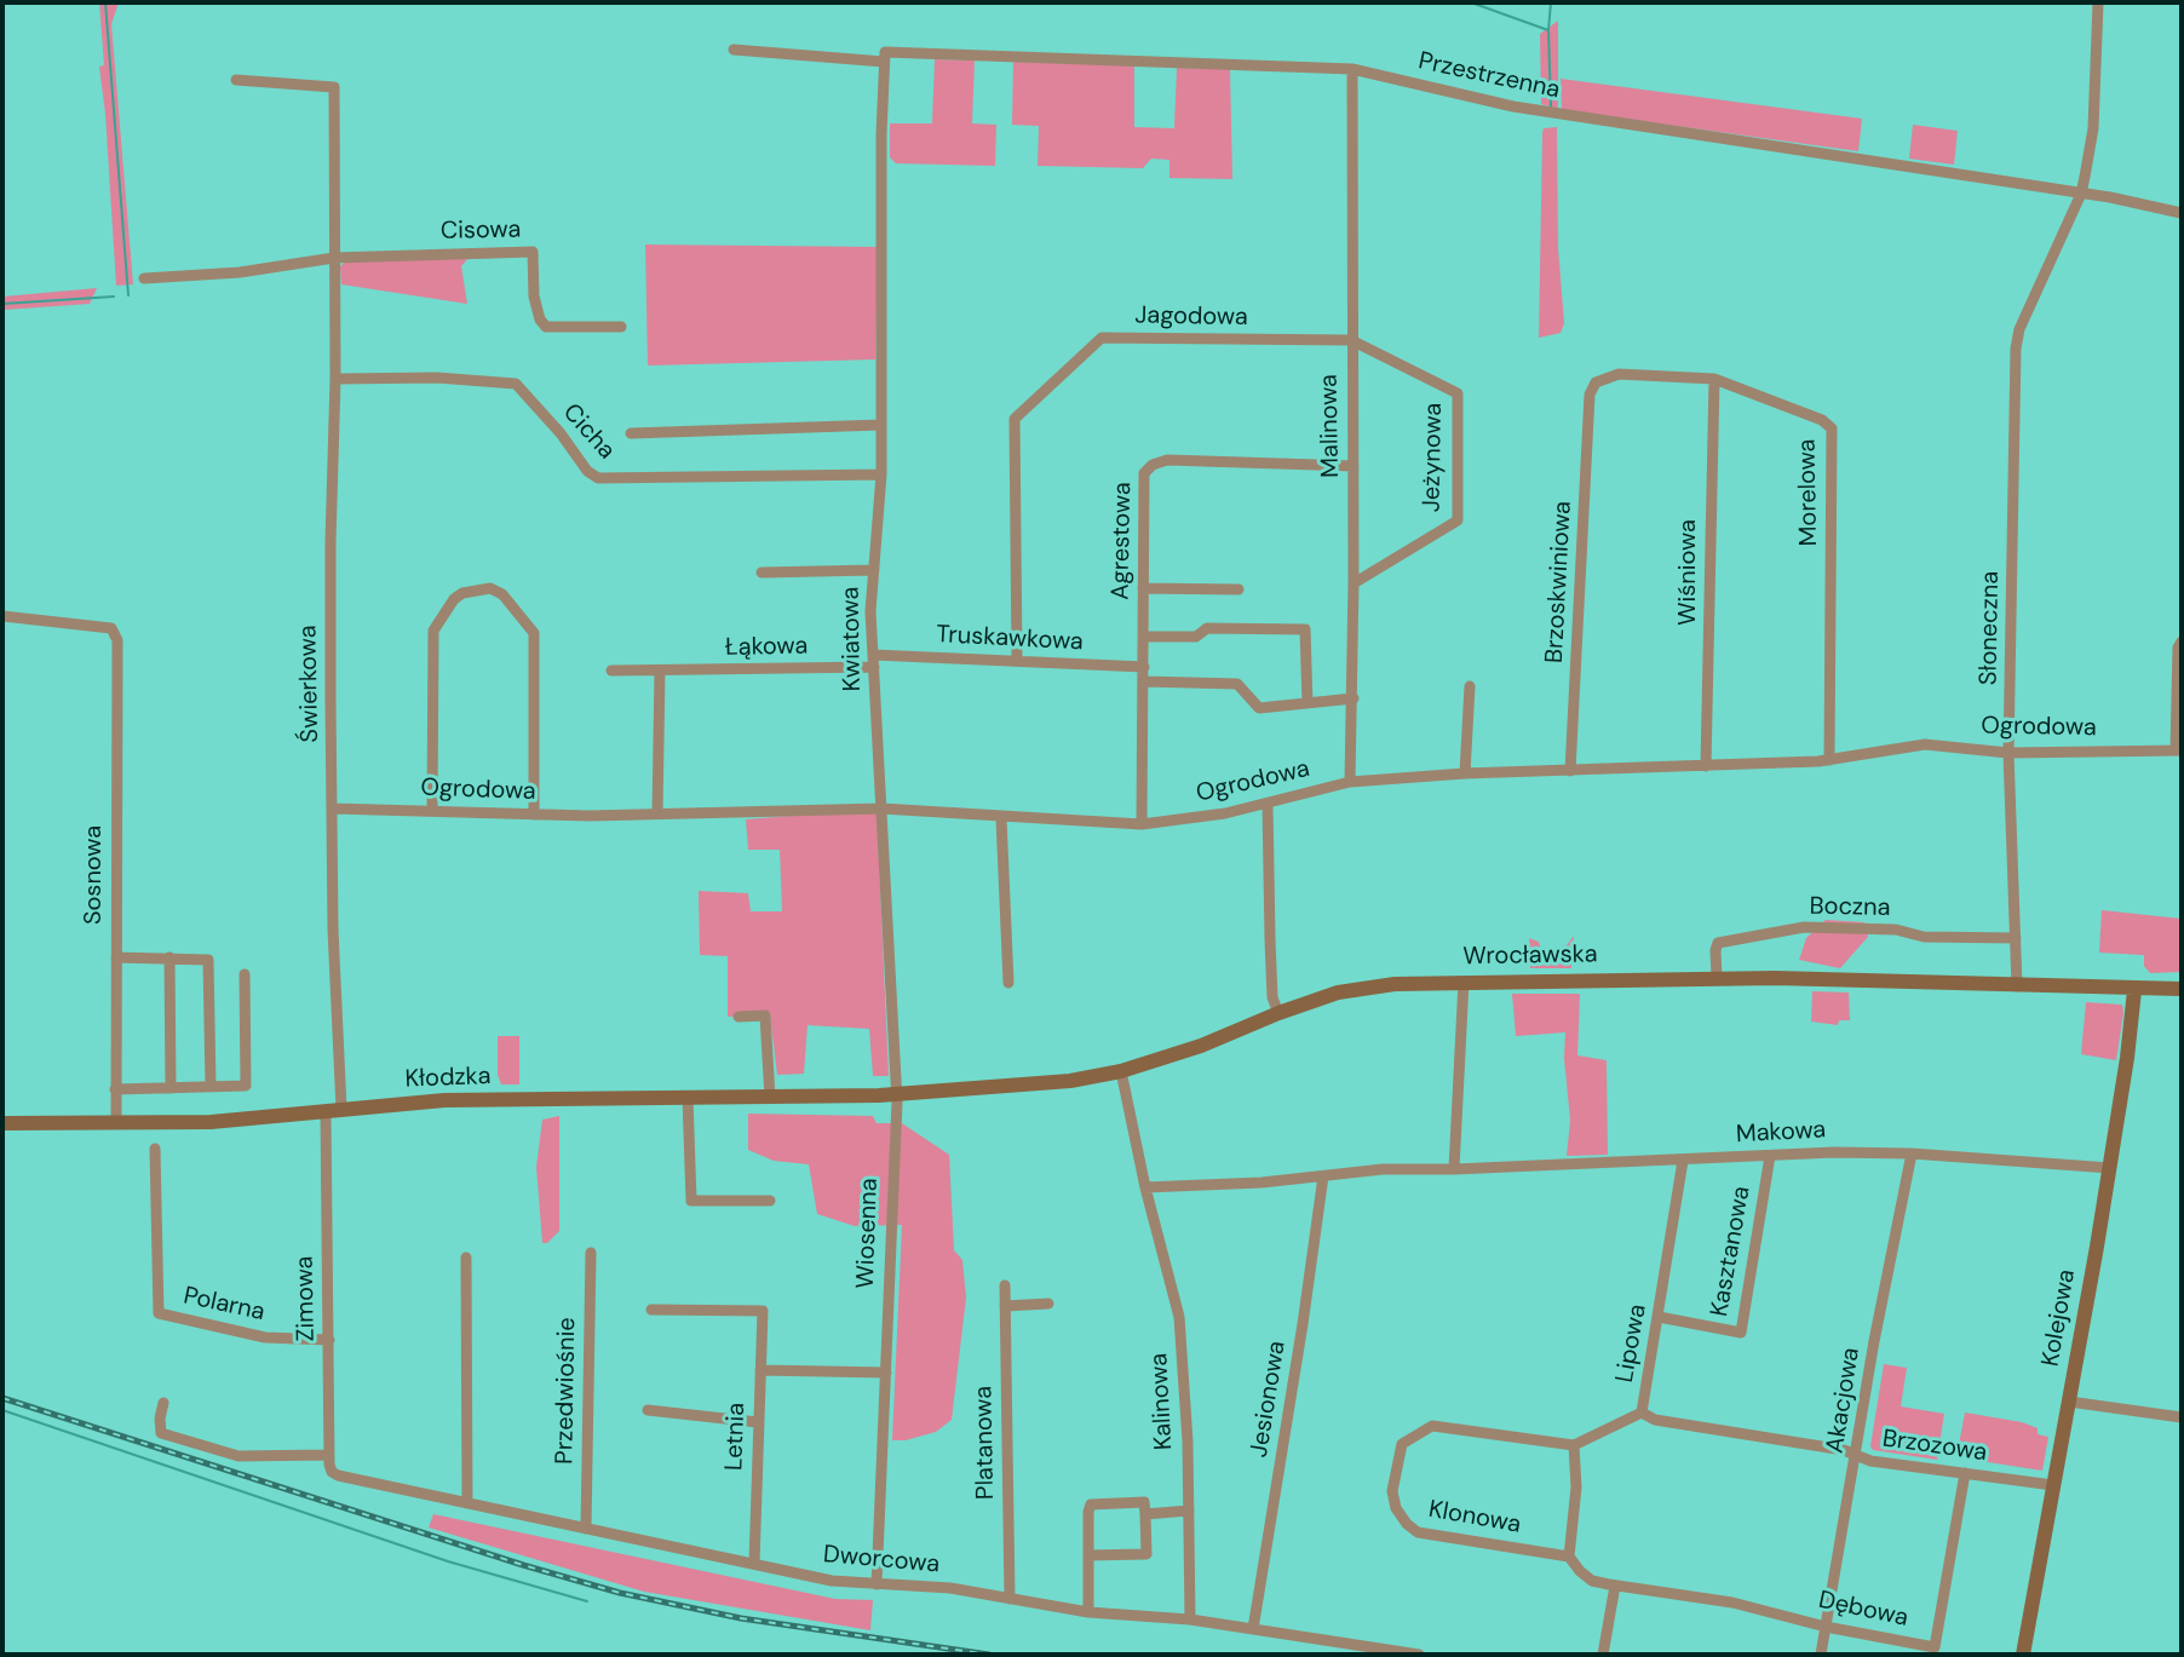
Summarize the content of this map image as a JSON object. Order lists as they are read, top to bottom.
{
  "streets": {
    "main road": ["Wrocławska", "Kłodzka", "Kolejowa"],
    "street": [
      "Przestrzenna",
      "Cisowa",
      "Jagodowa",
      "Malinowa",
      "Cicha",
      "Jeżynowa",
      "Morelowa",
      "Agrestowa",
      "Wiśniowa",
      "Brzoskwiniowa",
      "Słoneczna",
      "Kwiatowa",
      "Truskawkowa",
      "Łąkowa",
      "Świerkowa",
      "Ogrodowa",
      "Sosnowa",
      "Boczna",
      "Makowa",
      "Wiosenna",
      "Kasztanowa",
      "Zimowa",
      "Polarna",
      "Lipowa",
      "Przedwiośnie",
      "Jesionowa",
      "Akacjowa",
      "Kalinowa",
      "Letnia",
      "Platanowa",
      "Brzozowa",
      "Klonowa",
      "Dworcowa",
      "Dębowa"
    ]
  },
  "crossings": [
    ["Przestrzenna", "Malinowa"],
    ["Przestrzenna", "Słoneczna"],
    ["Przestrzenna", "Kwiatowa"],
    ["Cisowa", "Świerkowa"],
    ["Jagodowa", "Malinowa"],
    ["Jagodowa", "Jeżynowa"],
    ["Jagodowa", "Truskawkowa"],
    ["Malinowa", "Jeżynowa"],
    ["Malinowa", "Agrestowa"],
    ["Malinowa", "Ogrodowa"],
    ["Cicha", "Kwiatowa"],
    ["Cicha", "Świerkowa"],
    ["Morelowa", "Wiśniowa"],
    ["Morelowa", "Brzoskwiniowa"],
    ["Morelowa", "Ogrodowa"],
    ["Agrestowa", "Truskawkowa"],
    ["Agrestowa", "Ogrodowa"],
    ["Wiśniowa", "Ogrodowa"],
    ["Brzoskwiniowa", "Ogrodowa"],
    ["Słoneczna", "Ogrodowa"],
    ["Słoneczna", "Boczna"],
    ["Słoneczna", "Wrocławska"],
    ["Kwiatowa", "Truskawkowa"],
    ["Kwiatowa", "Łąkowa"],
    ["Kwiatowa", "Ogrodowa"],
    ["Kwiatowa", "Wrocławska"],
    ["Kwiatowa", "Kłodzka"],
    ["Kwiatowa", "Wiosenna"],
    ["Truskawkowa", "Łąkowa"],
    ["Świerkowa", "Ogrodowa"],
    ["Świerkowa", "Kłodzka"],
    ["Świerkowa", "Zimowa"],
    ["Sosnowa", "Kłodzka"],
    ["Boczna", "Wrocławska"],
    ["Wrocławska", "Kłodzka"],
    ["Wrocławska", "Wiosenna"],
    ["Wrocławska", "Kolejowa"],
    ["Kłodzka", "Wiosenna"],
    ["Kłodzka", "Zimowa"],
    ["Makowa", "Kasztanowa"],
    ["Makowa", "Kolejowa"],
    ["Makowa", "Lipowa"],
    ["Makowa", "Jesionowa"],
    ["Makowa", "Akacjowa"],
    ["Makowa", "Kalinowa"],
    ["Wiosenna", "Dworcowa"],
    ["Kasztanowa", "Lipowa"],
    ["Zimowa", "Polarna"],
    ["Zimowa", "Dworcowa"],
    ["Kolejowa", "Brzozowa"],
    ["Lipowa", "Brzozowa"],
    ["Lipowa", "Klonowa"],
    ["Przedwiośnie", "Dworcowa"],
    ["Jesionowa", "Dworcowa"],
    ["Akacjowa", "Brzozowa"],
    ["Akacjowa", "Dębowa"],
    ["Kalinowa", "Dworcowa"],
    ["Letnia", "Dworcowa"],
    ["Platanowa", "Dworcowa"],
    ["Brzozowa", "Dębowa"]
  ]
}
